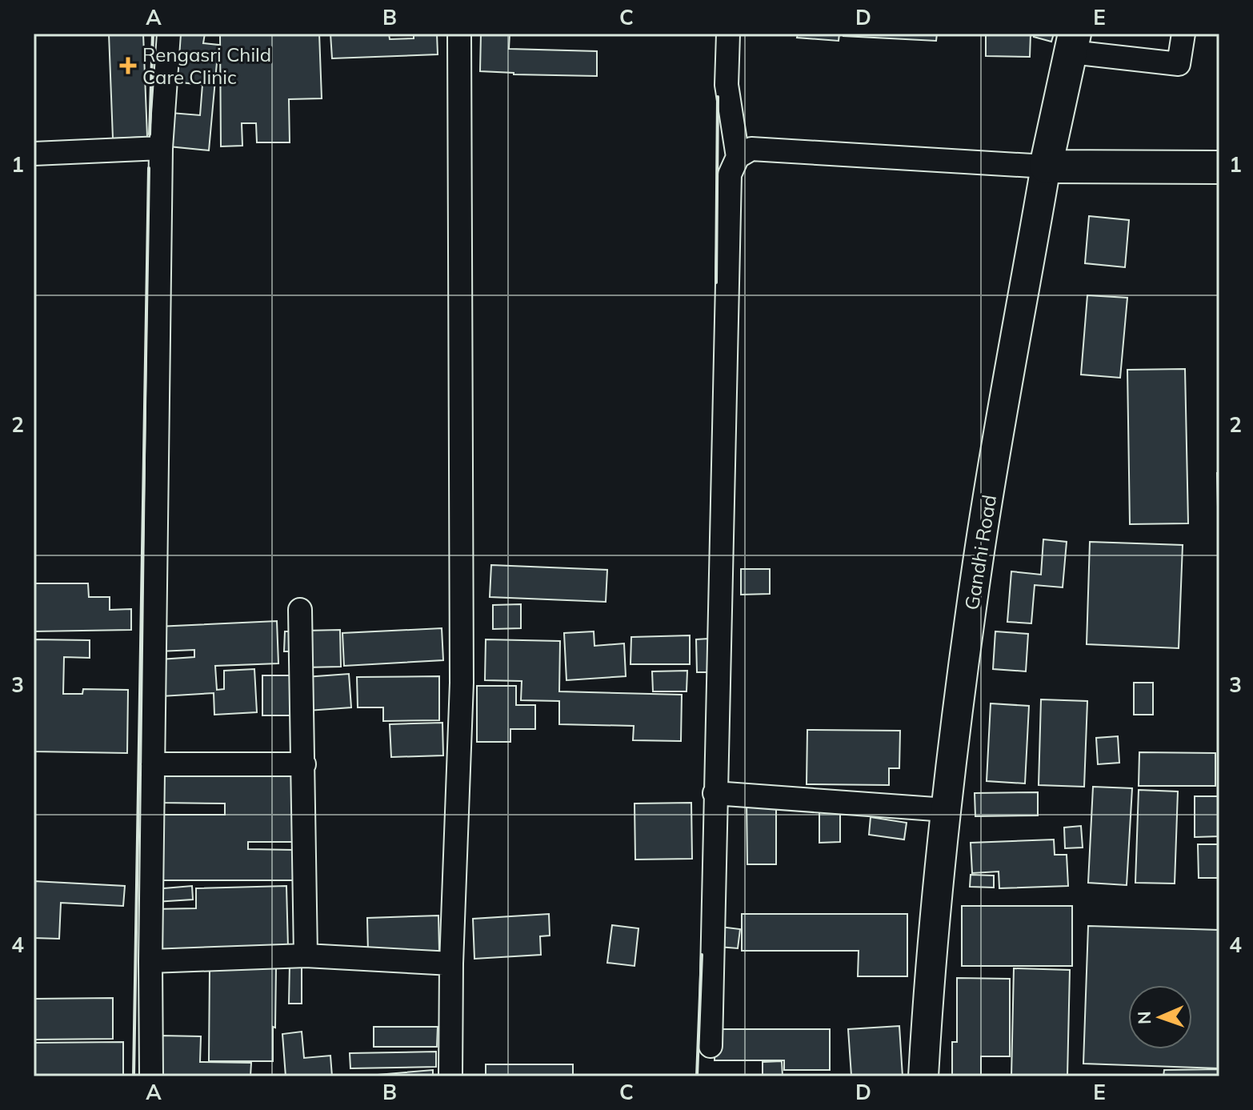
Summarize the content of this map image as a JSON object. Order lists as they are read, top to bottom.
{
  "streets": {
    "main road": ["Gandhi Road"]
  },
  "places": {
    "health": ["Rengasri Child Care Clinic"]
  },
  "north": "left",
  "grid": {
    "columns": [
      "A",
      "B",
      "C",
      "D",
      "E"
    ],
    "rows": [
      "1",
      "2",
      "3",
      "4"
    ]
  }
}
